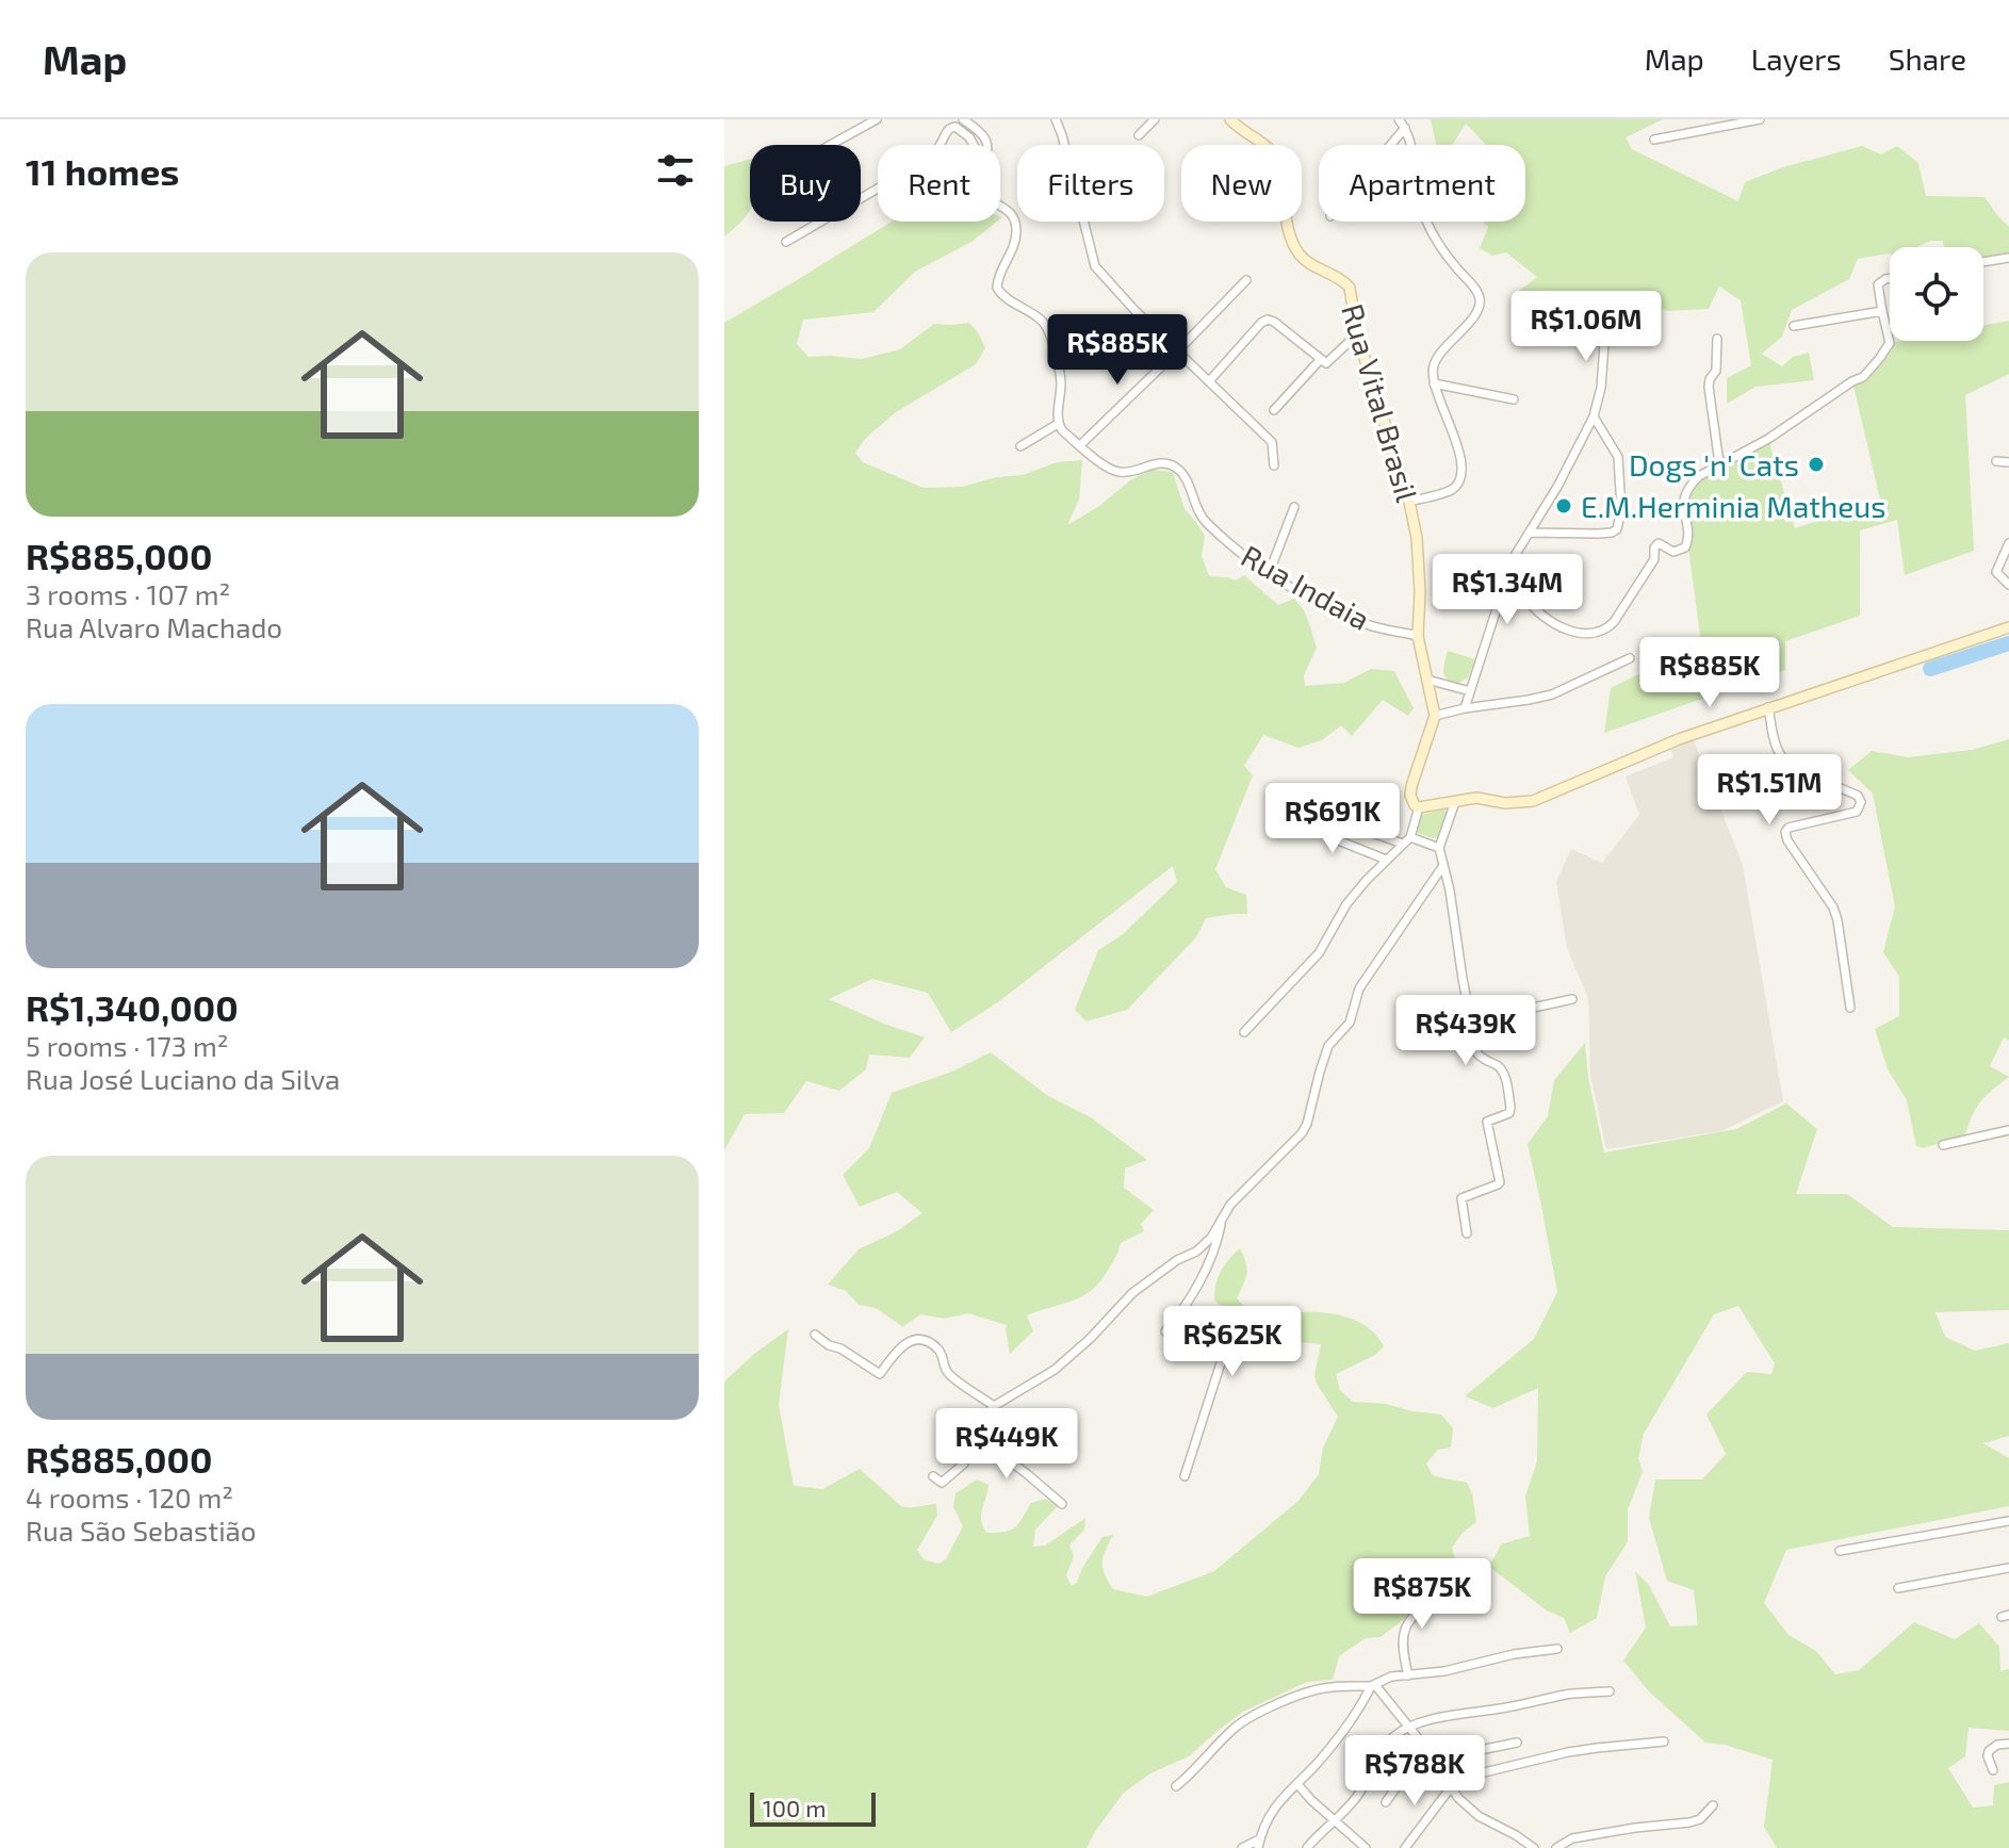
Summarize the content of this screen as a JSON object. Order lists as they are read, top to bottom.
{
  "streets": {
    "street": ["Rua Vital Brasil", "Rua Indaia"]
  },
  "crossings": [
    ["Rua Vital Brasil", "Rua Indaia"]
  ],
  "places": ["Dogs 'n' Cats", "E.M.Herminia Matheus"],
  "scale_bar": "100 m",
  "page": {
    "header": "Map",
    "nav": ["Map", "Layers", "Share"],
    "heading": "11 homes",
    "chip": [
      "Buy",
      "Rent",
      "Filters",
      "New",
      "Apartment"
    ],
    "list": [
      {
        "name": "R$885,000",
        "note": "3 rooms · 107 m² · Rua Alvaro Machado"
      },
      {
        "name": "R$1,340,000",
        "note": "5 rooms · 173 m² · Rua José Luciano da Silva"
      },
      {
        "name": "R$885,000",
        "note": "4 rooms · 120 m² · Rua São Sebastião"
      }
    ],
    "price": [
      "R$1.06M",
      "R$885K",
      "R$1.34M",
      "R$885K",
      "R$1.51M",
      "R$691K",
      "R$439K",
      "R$625K",
      "R$449K",
      "R$875K",
      "R$788K"
    ],
    "scale": "100 m"
  }
}
